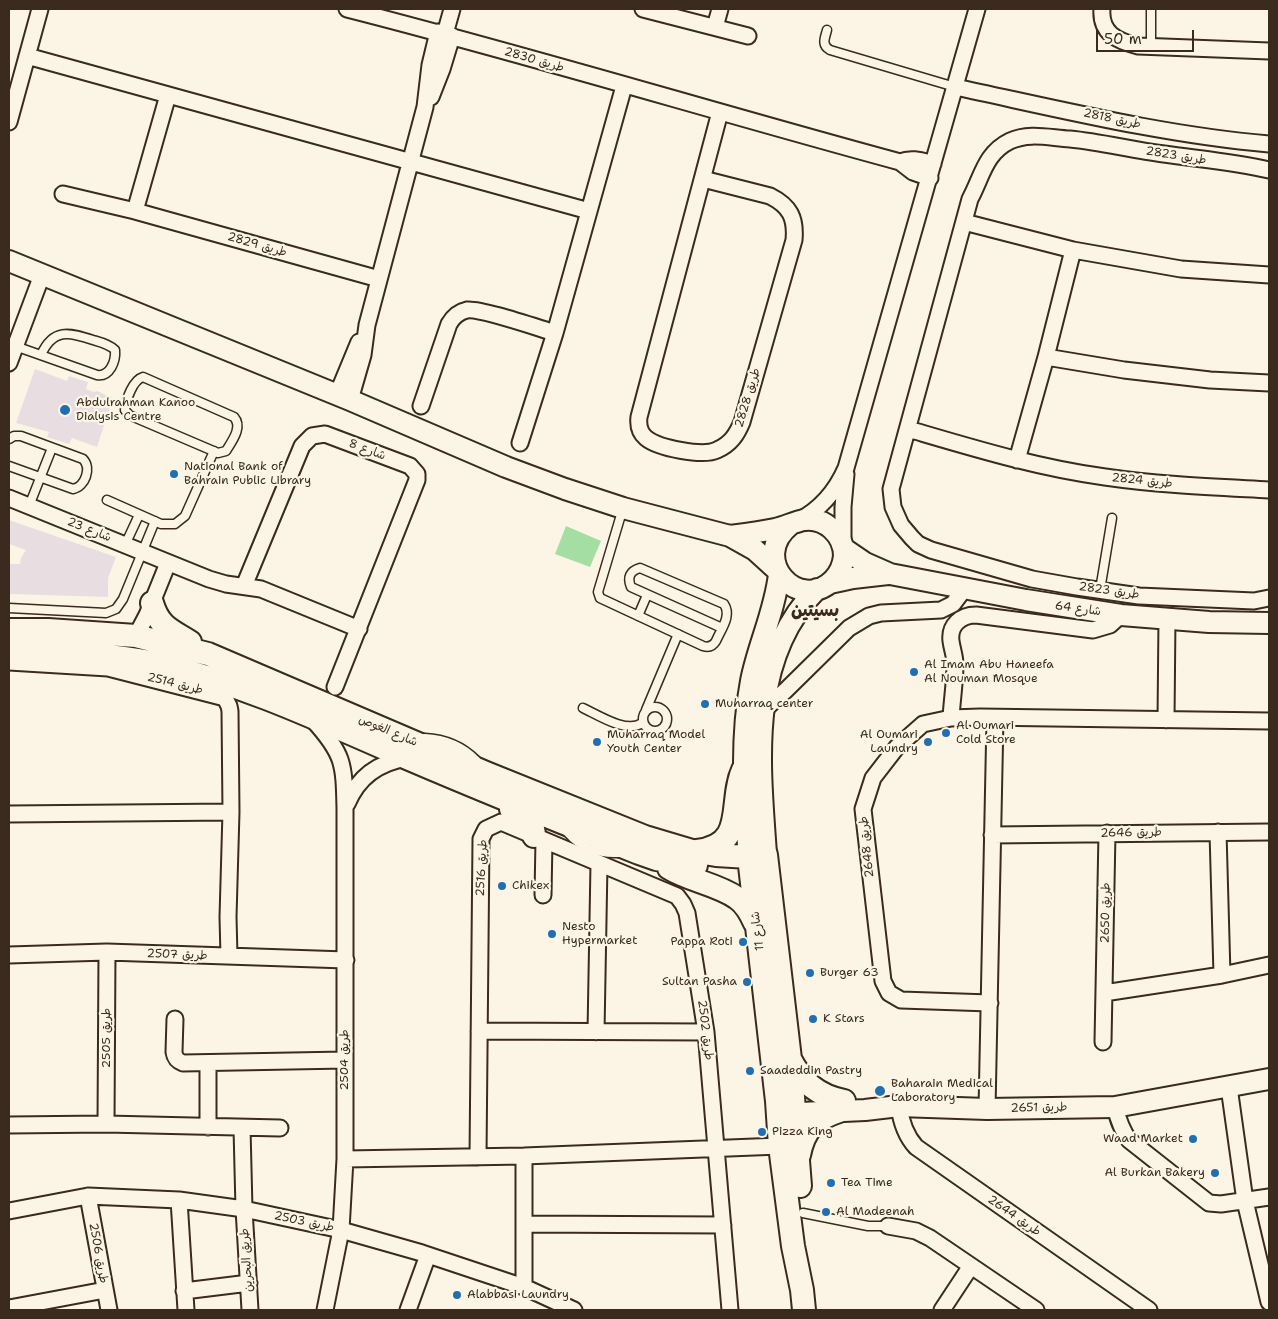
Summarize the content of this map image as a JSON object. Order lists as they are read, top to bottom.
{
  "streets": {
    "main road": ["شارع الغوص", "شارع 11"],
    "street": [
      "طريق 2830",
      "طريق 2818",
      "طريق 2823",
      "طريق 2829",
      "طريق 2828",
      "شارع 8",
      "طريق 2824",
      "شارع 23",
      "شارع 64",
      "طريق 2514",
      "طريق 2646",
      "طريق 2648",
      "طريق 2516",
      "طريق 2650",
      "طريق 2507",
      "طريق 2502",
      "طريق 2505",
      "طريق 2504",
      "طريق 2651",
      "طريق 2644",
      "طريق 2503",
      "طريق 2506",
      "طريق البحرين"
    ]
  },
  "crossings": [
    ["طريق 2830", "طريق 2828"],
    ["طريق 2823", "طريق 2824"],
    ["شارع 64", "شارع 11"],
    ["طريق 2514", "شارع الغوص"],
    ["طريق 2514", "طريق 2507"],
    ["شارع الغوص", "شارع 11"],
    ["شارع الغوص", "طريق 2504"],
    ["طريق 2646", "طريق 2650"],
    ["طريق 2516", "طريق 2502"],
    ["شارع 11", "طريق 2651"],
    ["طريق 2507", "طريق 2505"],
    ["طريق 2507", "طريق 2504"],
    ["طريق 2504", "طريق 2503"],
    ["طريق 2651", "طريق 2644"],
    ["طريق 2503", "طريق 2506"],
    ["طريق 2503", "طريق البحرين"]
  ],
  "districts": ["بسيتين"],
  "places": [
    "Abdulrahman Kanoo Dialysis Centre",
    "National Bank of Bahrain Public Library",
    "Al Imam Abu Haneefa Al Nouman Mosque",
    "Muharraq center",
    "Al Oumari Cold Store",
    "Muharraq Model Youth Center",
    "Al Oumari Laundry",
    "Chikex",
    "Nesto Hypermarket",
    "Pappa Roti",
    "Burger 63",
    "Sultan Pasha",
    "K Stars",
    "Saadeddin Pastry",
    "Baharain Medical Laboratory",
    "Pizza King",
    "Waad Market",
    "Al Burkan Bakery",
    "Tea Time",
    "Al Madeenah",
    "Alabbasi Laundry"
  ],
  "scale_bar": "50 m"
}
